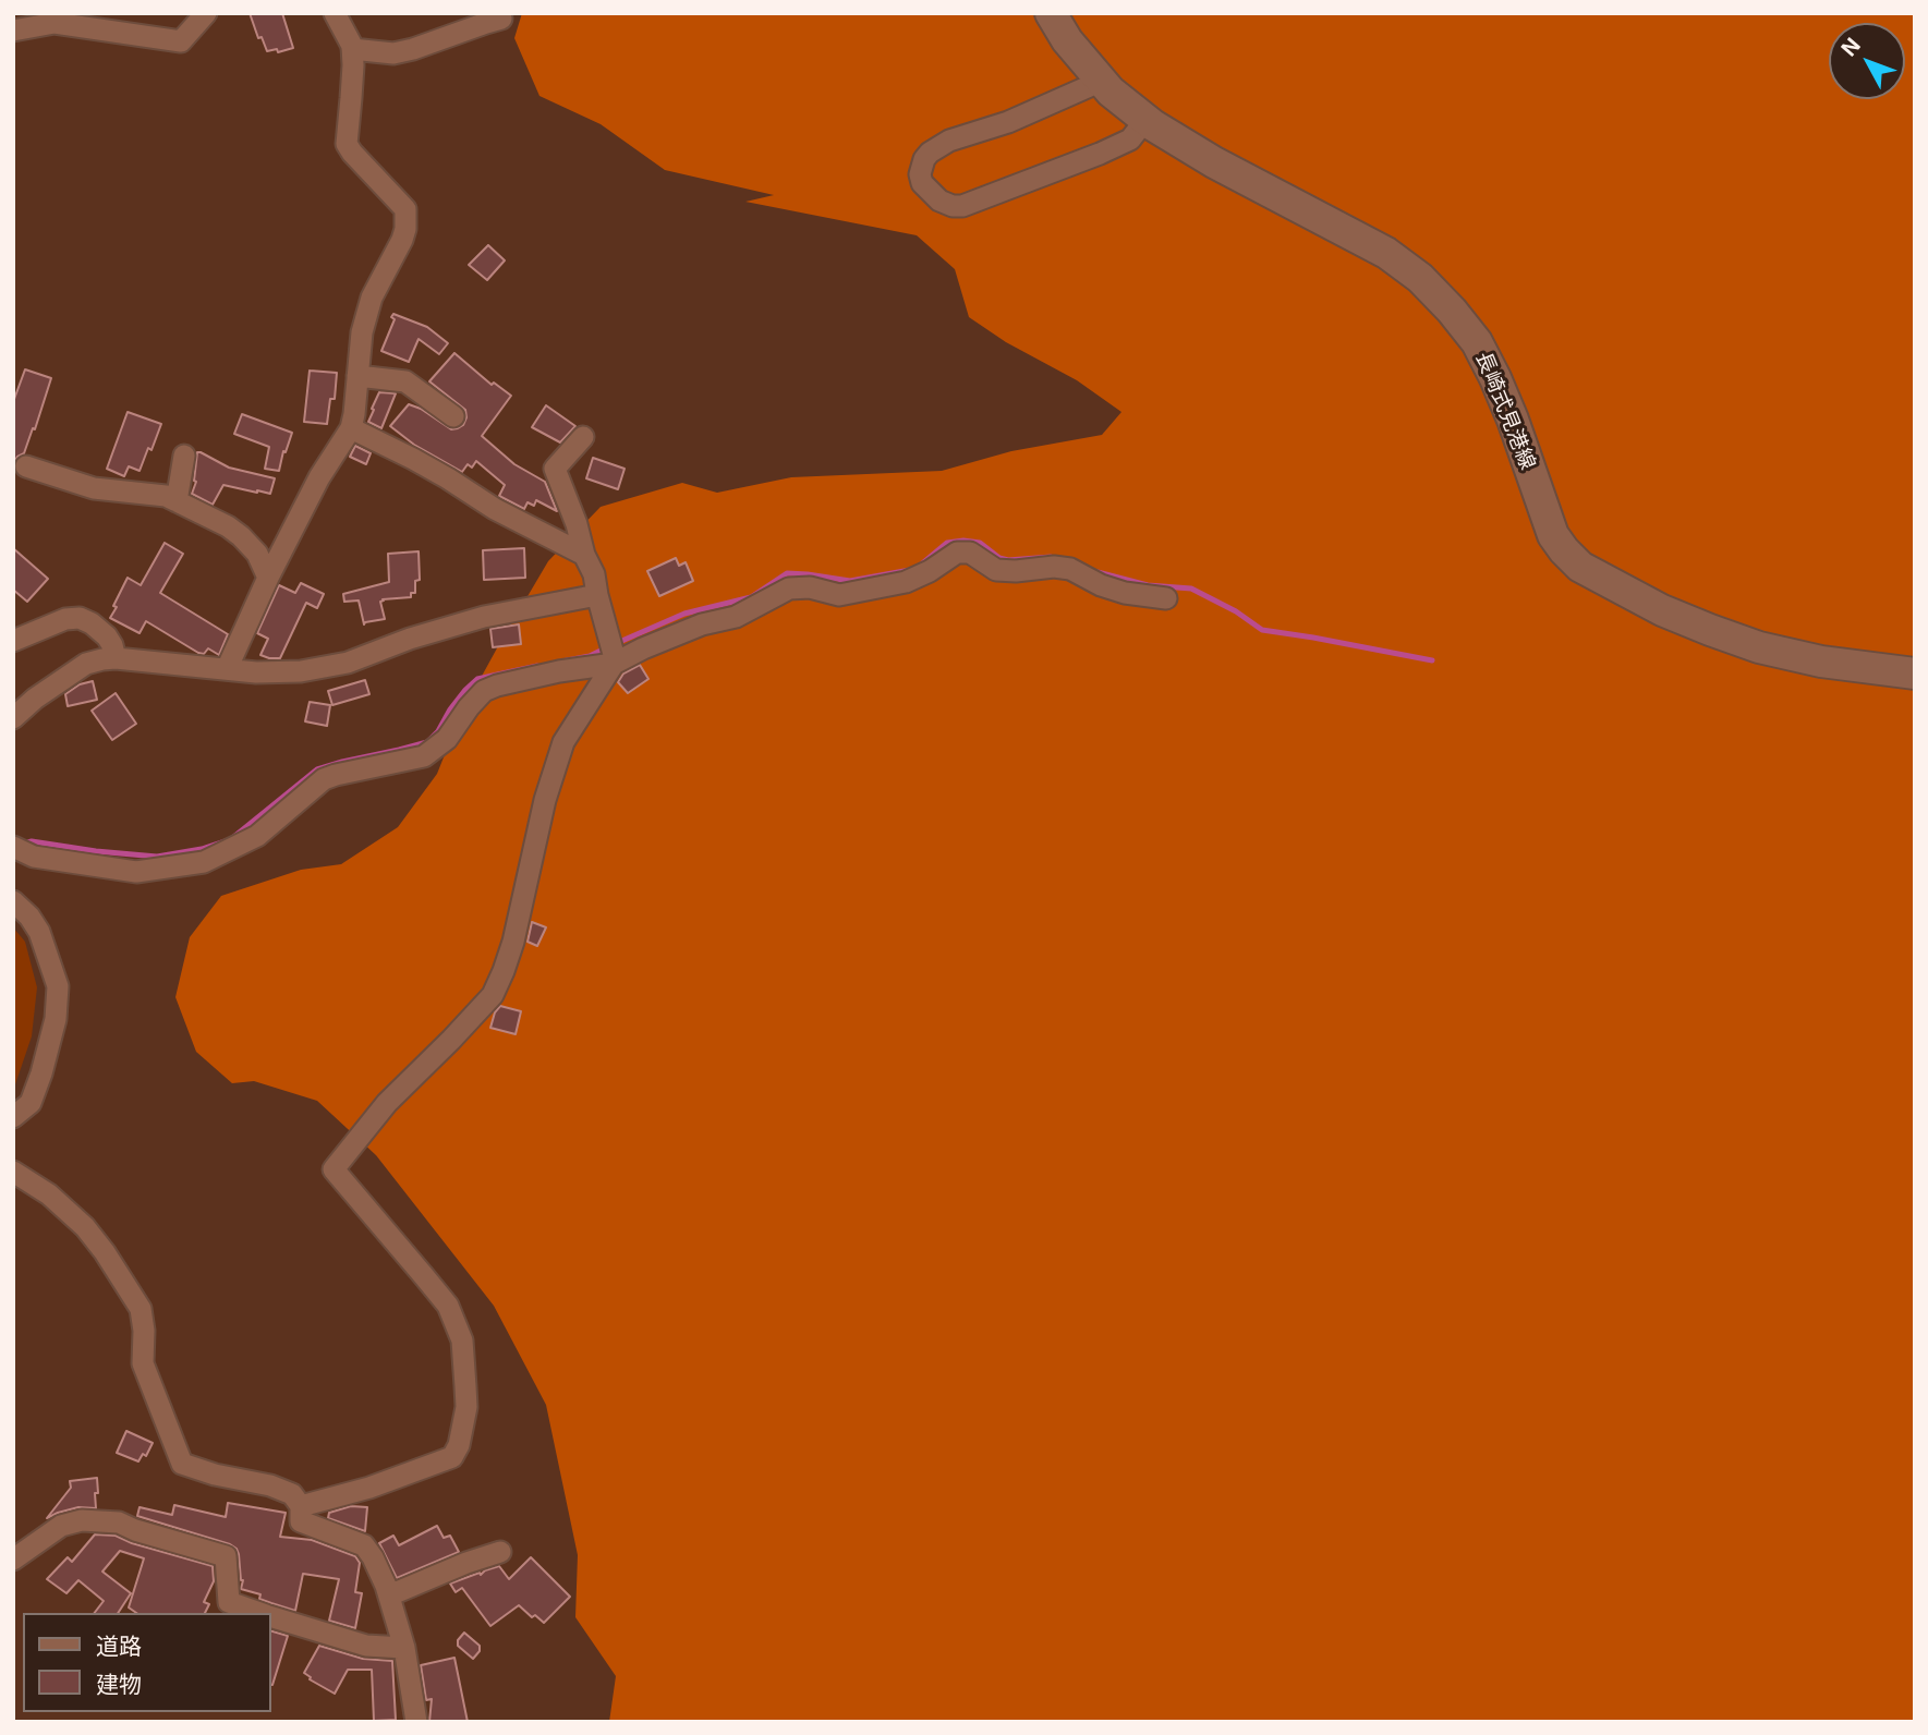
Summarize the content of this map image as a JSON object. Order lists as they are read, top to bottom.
{
  "streets": {
    "main road": ["長崎式見港線"]
  },
  "legend": ["道路", "建物"],
  "north": "top left"
}
